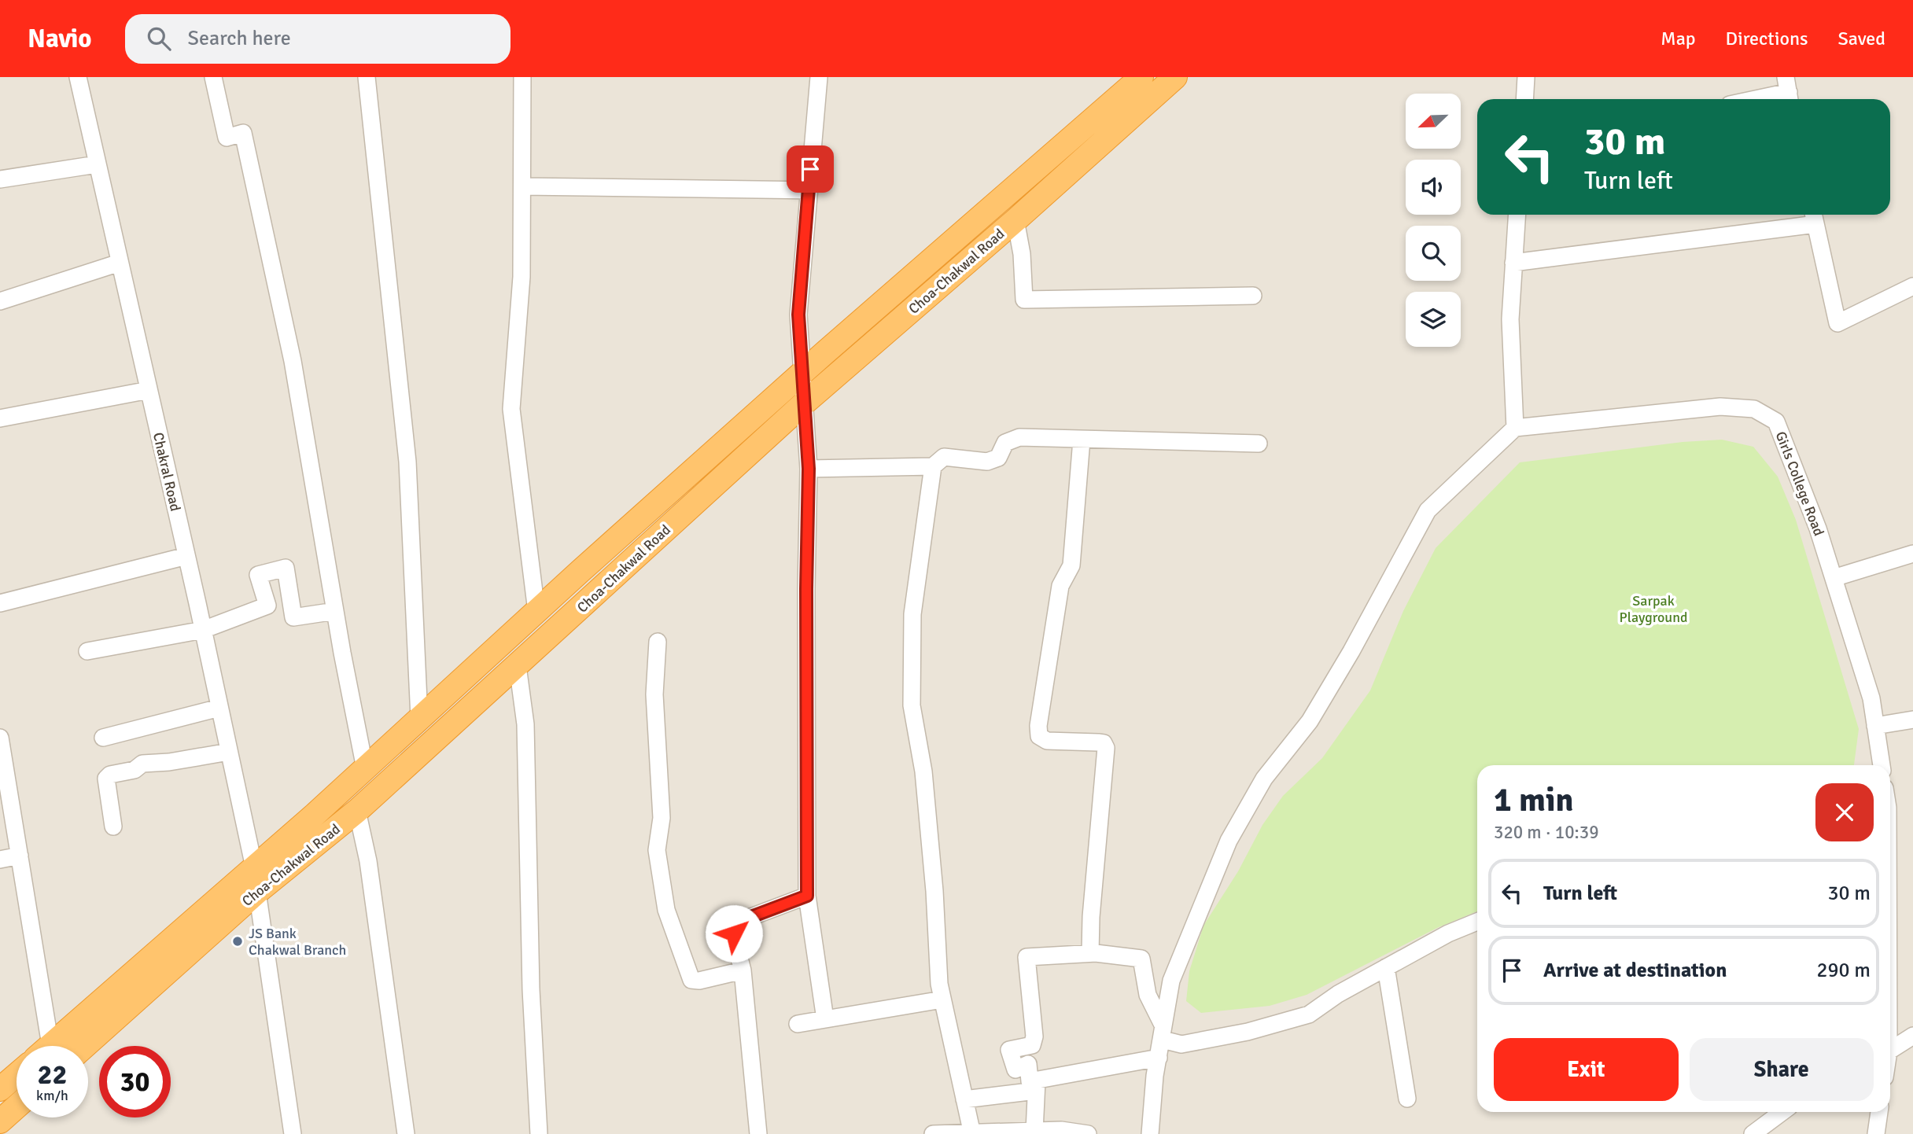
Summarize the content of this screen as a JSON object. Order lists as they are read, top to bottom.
{
  "streets": {
    "highway": ["Choa-Chakwal Road"],
    "street": ["Chakral Road", "Girls College Road"]
  },
  "parks": ["Sarpak Playground"],
  "places": ["JS Bank Chakwal Branch"],
  "north": "bottom left",
  "page": {
    "header": "Navio",
    "search": "Search here",
    "nav": ["Map", "Directions", "Saved"],
    "turn": ["30 m", "Turn left"],
    "heading": ["1 min", "320 m · 10:39"],
    "list": [
      {
        "name": "Turn left",
        "value": "30 m"
      },
      {
        "name": "Arrive at destination",
        "value": "290 m"
      }
    ],
    "buttons": ["Exit", "Share"],
    "speed": "22 km/h",
    "limit": "30"
  }
}
